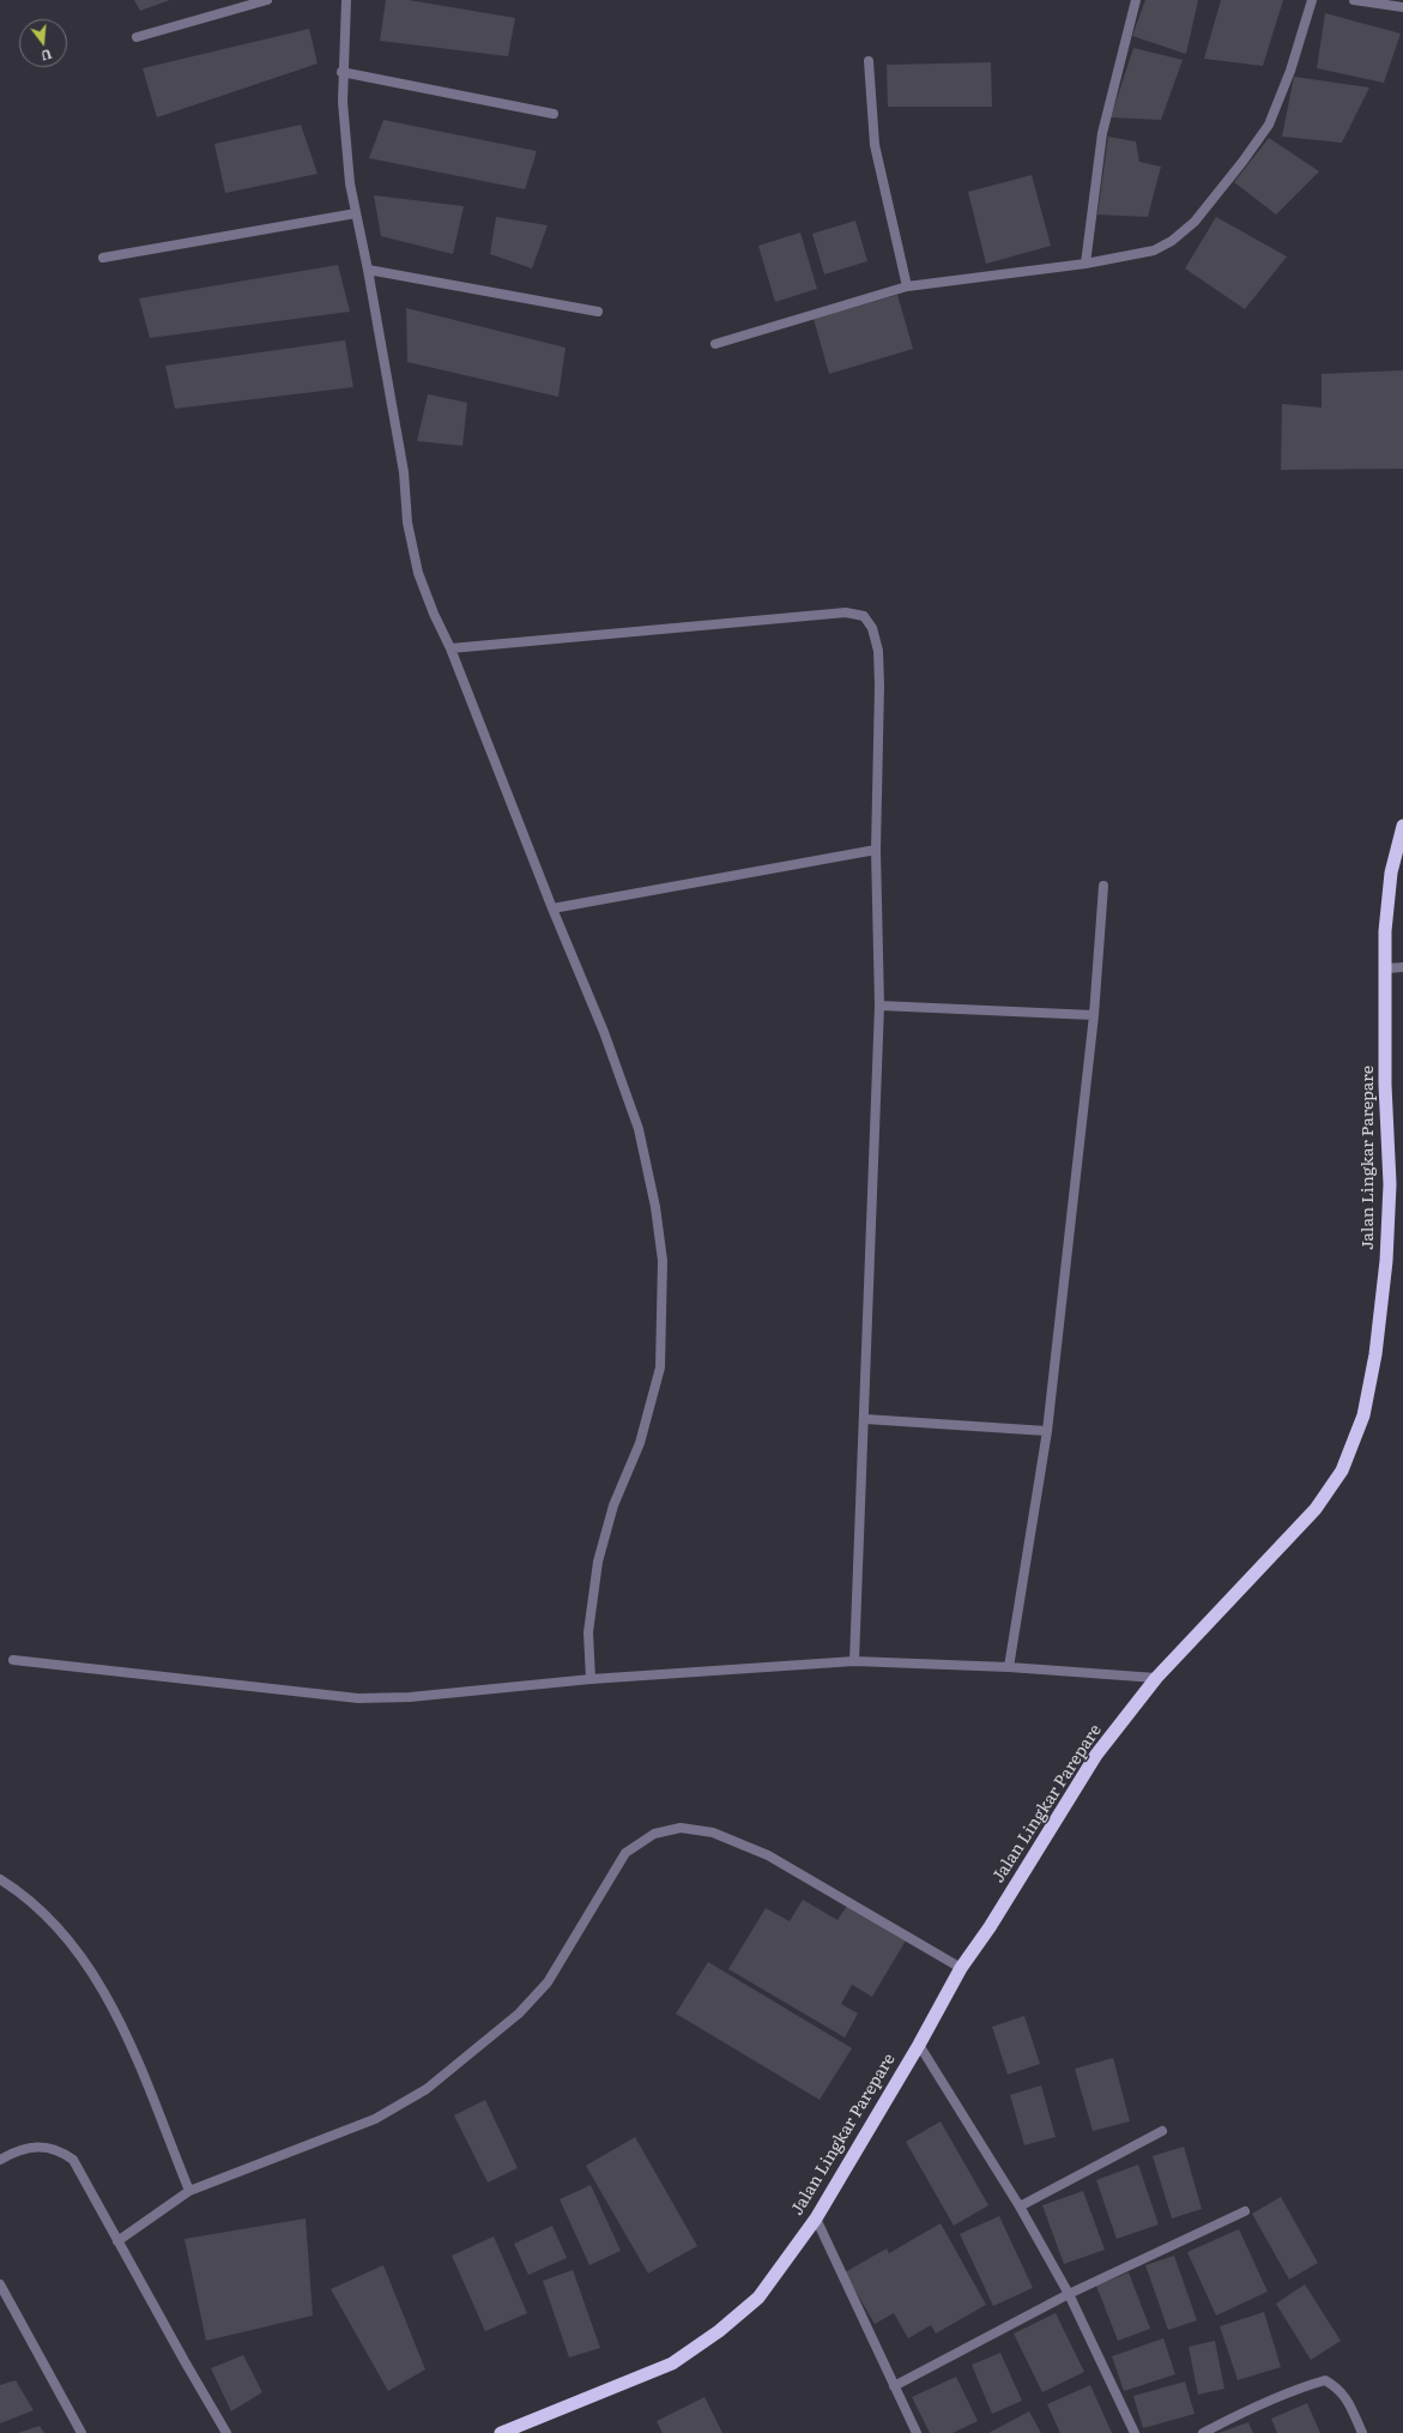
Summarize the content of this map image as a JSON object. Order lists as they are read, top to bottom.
{
  "streets": {
    "highway": ["Jalan Lingkar Parepare"]
  },
  "north": "bottom"
}
